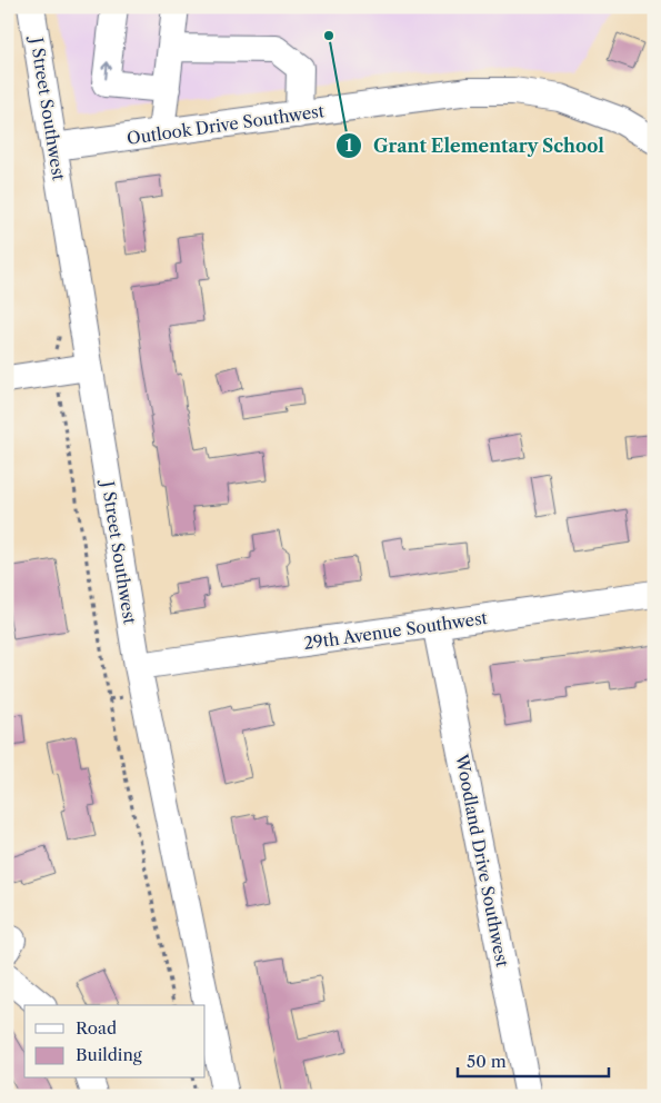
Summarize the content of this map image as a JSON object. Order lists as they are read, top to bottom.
{
  "streets": {
    "street": [
      "J Street Southwest",
      "Outlook Drive Southwest",
      "29th Avenue Southwest",
      "Woodland Drive Southwest"
    ]
  },
  "crossings": [
    ["J Street Southwest", "Outlook Drive Southwest"],
    ["J Street Southwest", "29th Avenue Southwest"],
    ["29th Avenue Southwest", "Woodland Drive Southwest"]
  ],
  "places": ["Grant Elementary School"],
  "legend": ["Road", "Building"],
  "scale_bar": "50 m"
}
